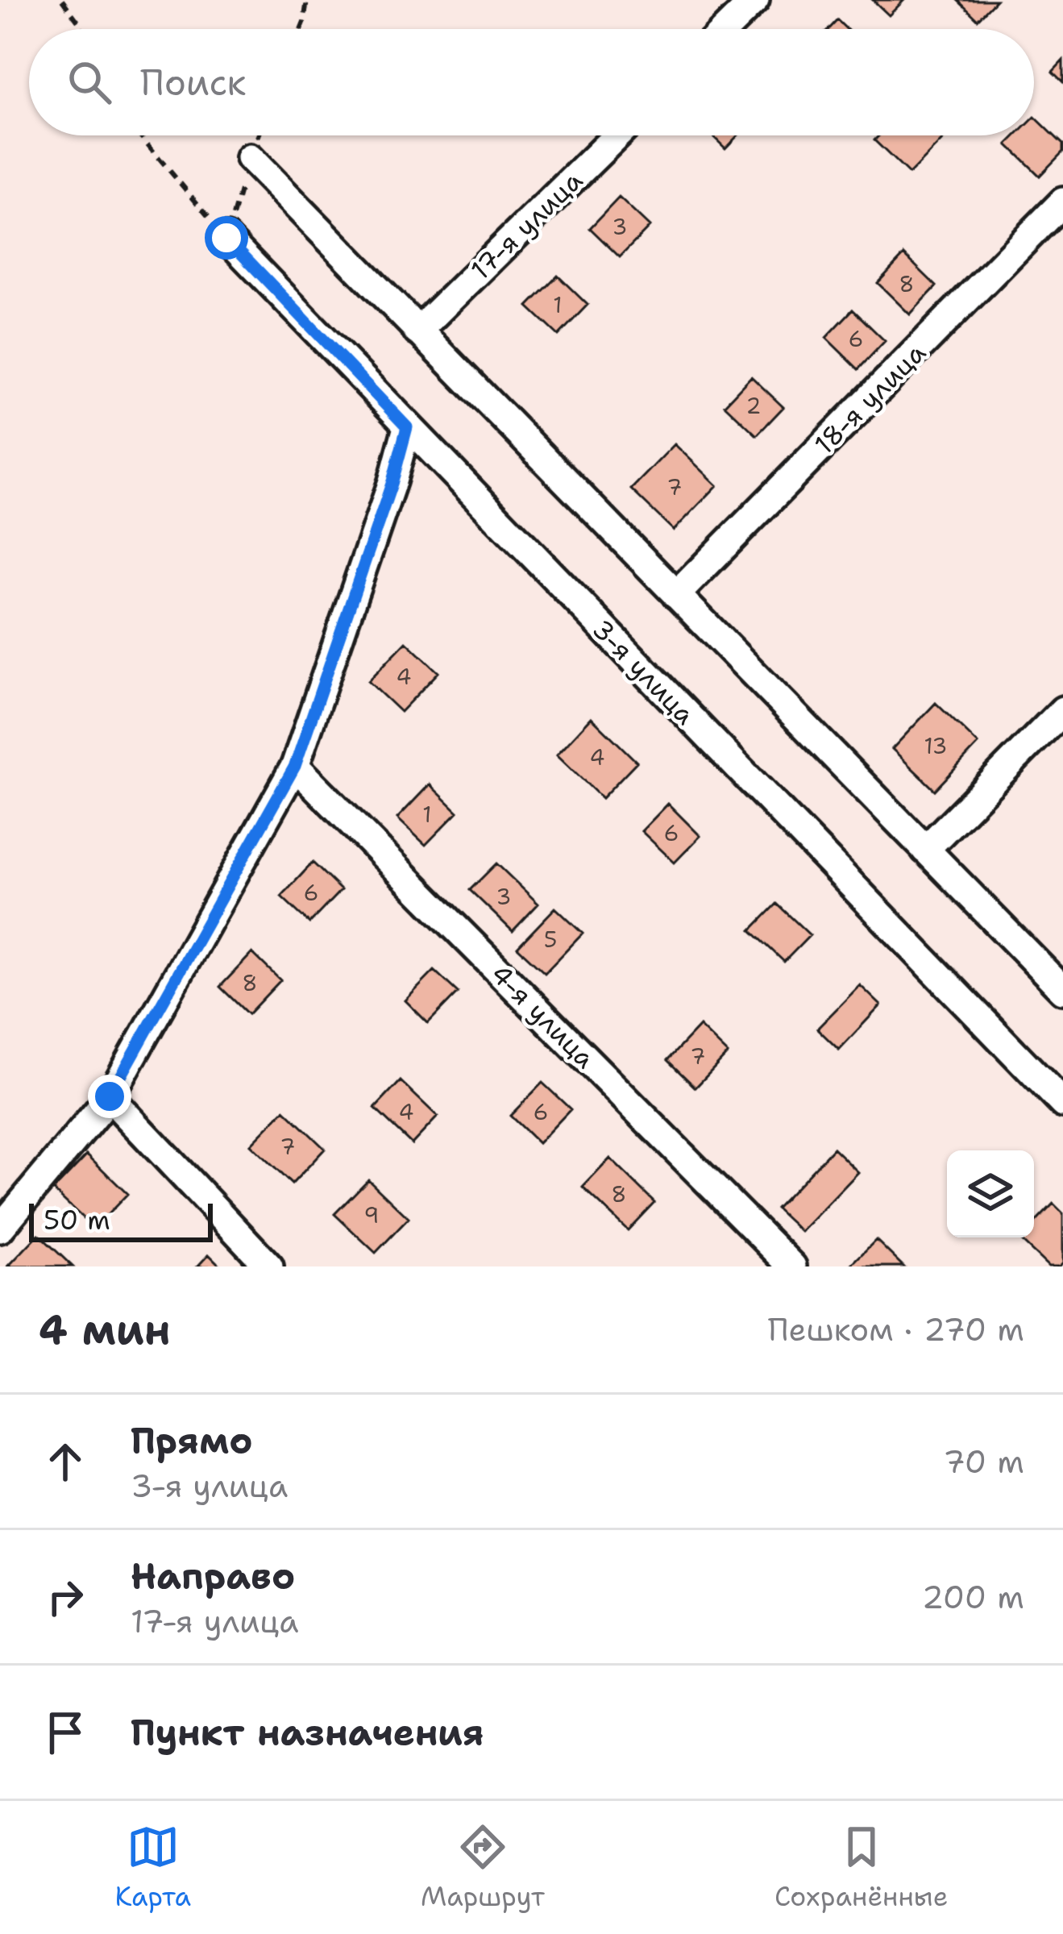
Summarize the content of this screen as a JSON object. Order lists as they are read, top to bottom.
{
  "streets": {
    "street": [
      "17-я улица",
      "18-я улица",
      "3-я улица",
      "4-я улица"
    ]
  },
  "house_numbers": [
    "3",
    "8",
    "1",
    "6",
    "2",
    "7",
    "4",
    "13",
    "4",
    "1",
    "6",
    "6",
    "3",
    "5",
    "8",
    "7",
    "4",
    "6",
    "7",
    "8",
    "9"
  ],
  "scale_bar": "50 m",
  "page": {
    "search": "Поиск",
    "scale": "50 m",
    "heading": ["4 мин", "Пешком · 270 m"],
    "list": [
      ["Прямо", "3-я улица", "70 m"],
      ["Направо", "17-я улица", "200 m"],
      "Пункт назначения"
    ],
    "nav": ["Карта", "Маршрут", "Сохранённые"]
  }
}
